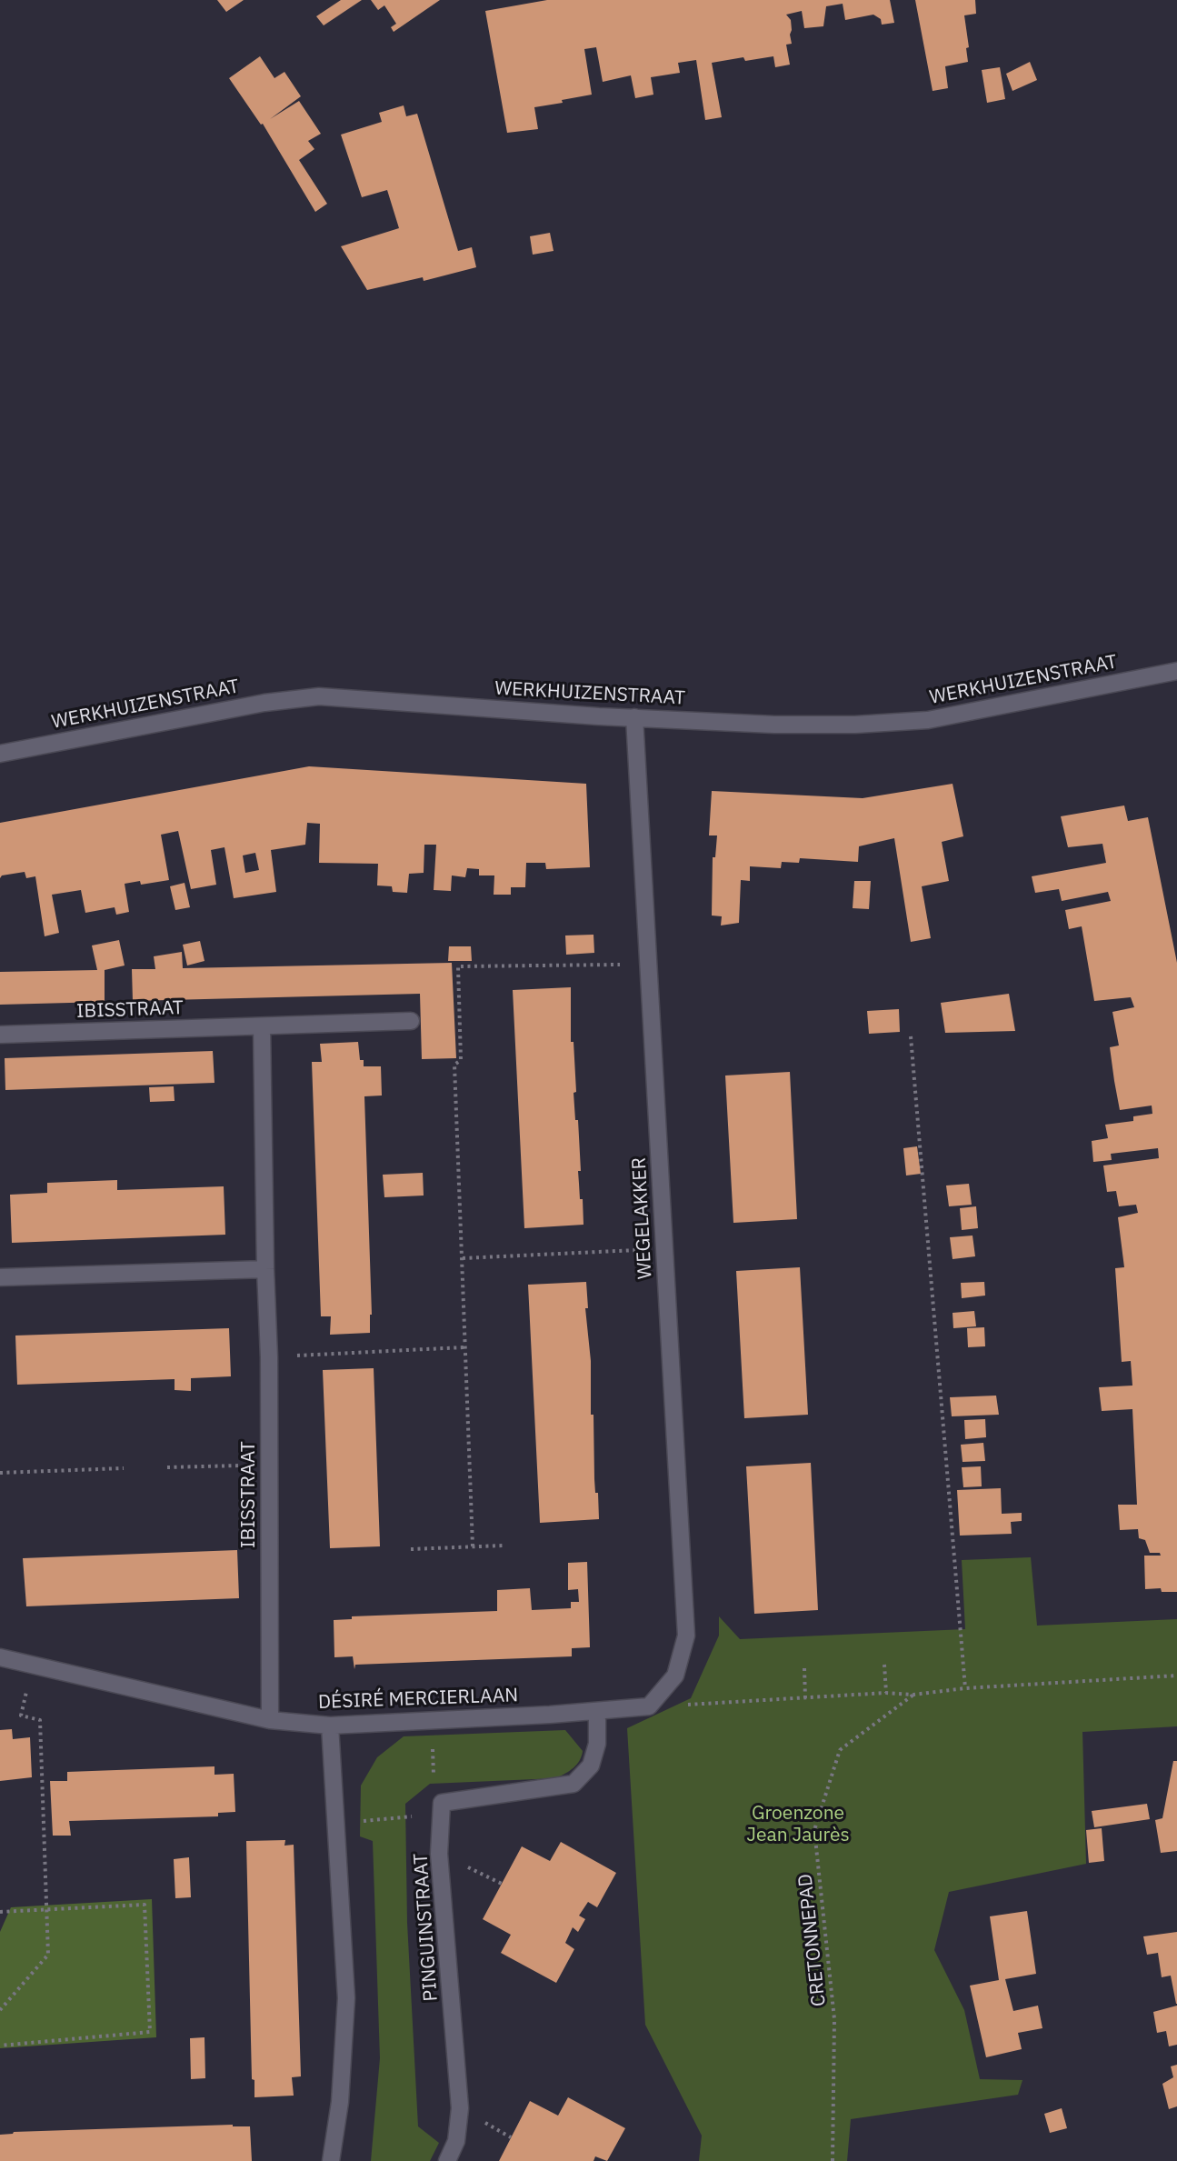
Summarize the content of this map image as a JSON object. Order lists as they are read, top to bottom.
{
  "streets": {
    "street": [
      "WERKHUIZENSTRAAT",
      "IBISSTRAAT",
      "WEGELAKKER",
      "DÉSIRÉ MERCIERLAAN",
      "PINGUINSTRAAT"
    ],
    "path": ["CRETONNEPAD"]
  },
  "crossings": [
    ["WERKHUIZENSTRAAT", "WEGELAKKER"],
    ["IBISSTRAAT", "DÉSIRÉ MERCIERLAAN"],
    ["WEGELAKKER", "DÉSIRÉ MERCIERLAAN"]
  ],
  "parks": ["Groenzone Jean Jaurès"]
}
